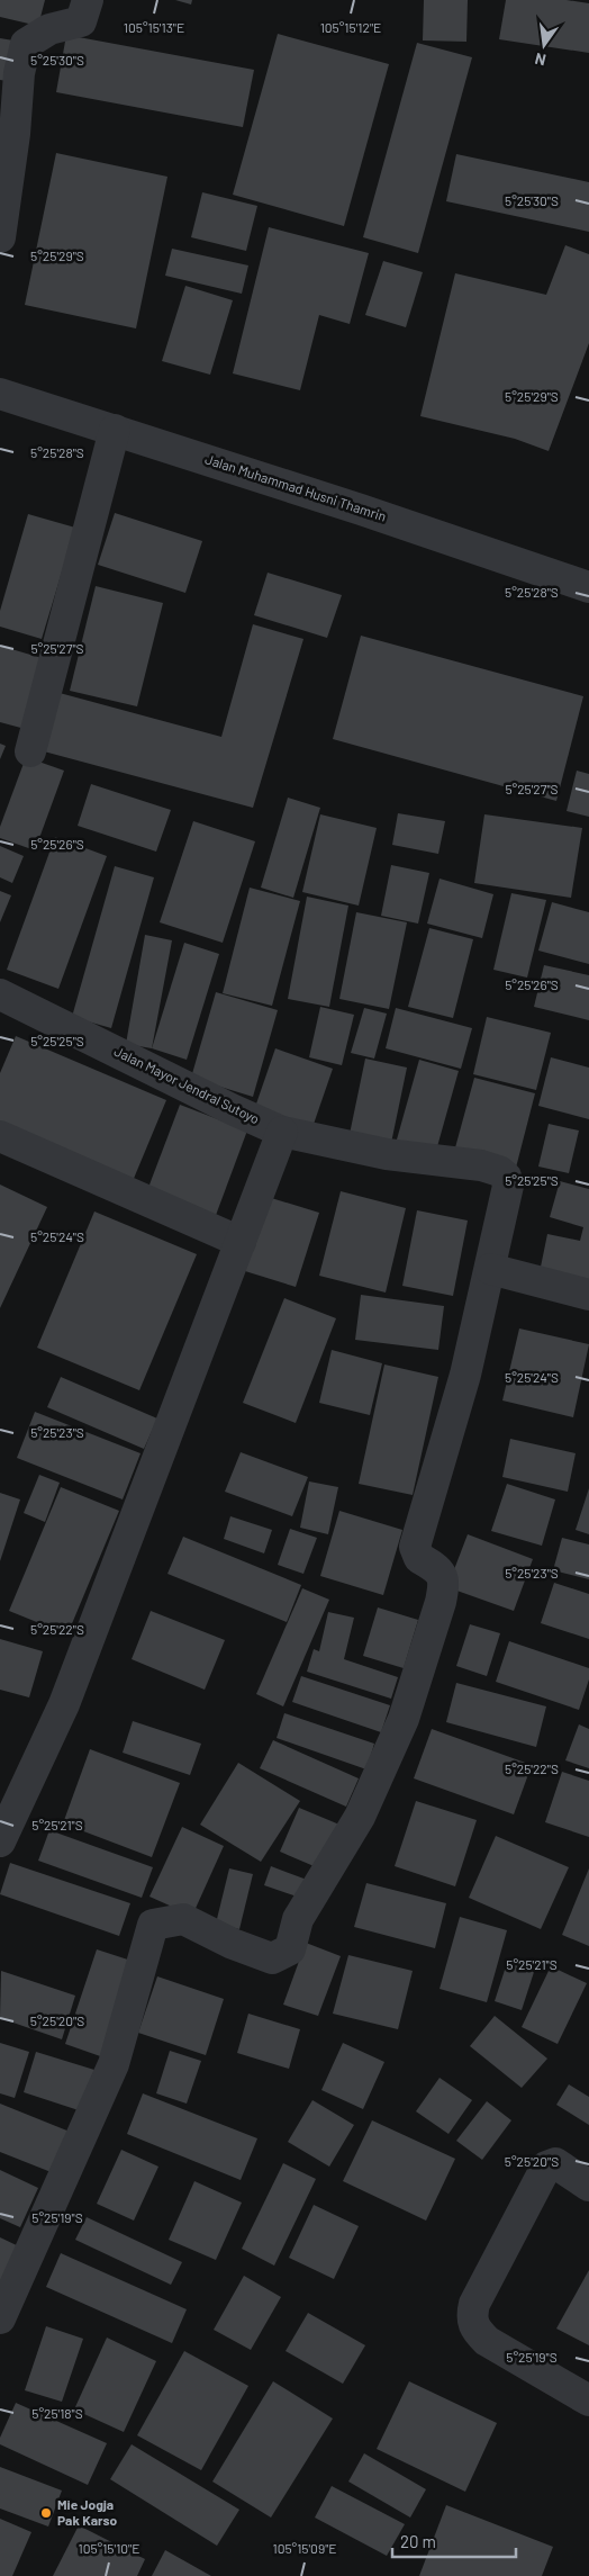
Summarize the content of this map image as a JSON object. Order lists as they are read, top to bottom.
{
  "streets": {
    "street": ["Jalan Muhammad Husni Thamrin", "Jalan Mayor Jendral Sutoyo"]
  },
  "places": ["Mie Jogja Pak Karso"],
  "scale_bar": "20 m",
  "north": "bottom",
  "coordinates": [
    "105°15'13\"E",
    "105°15'12\"E",
    "5°25'30\"S",
    "5°25'29\"S",
    "5°25'28\"S",
    "5°25'27\"S",
    "5°25'26\"S",
    "5°25'25\"S",
    "5°25'24\"S",
    "5°25'23\"S",
    "5°25'22\"S",
    "5°25'21\"S",
    "5°25'20\"S",
    "5°25'19\"S",
    "5°25'18\"S",
    "105°15'10\"E",
    "105°15'09\"E"
  ]
}
